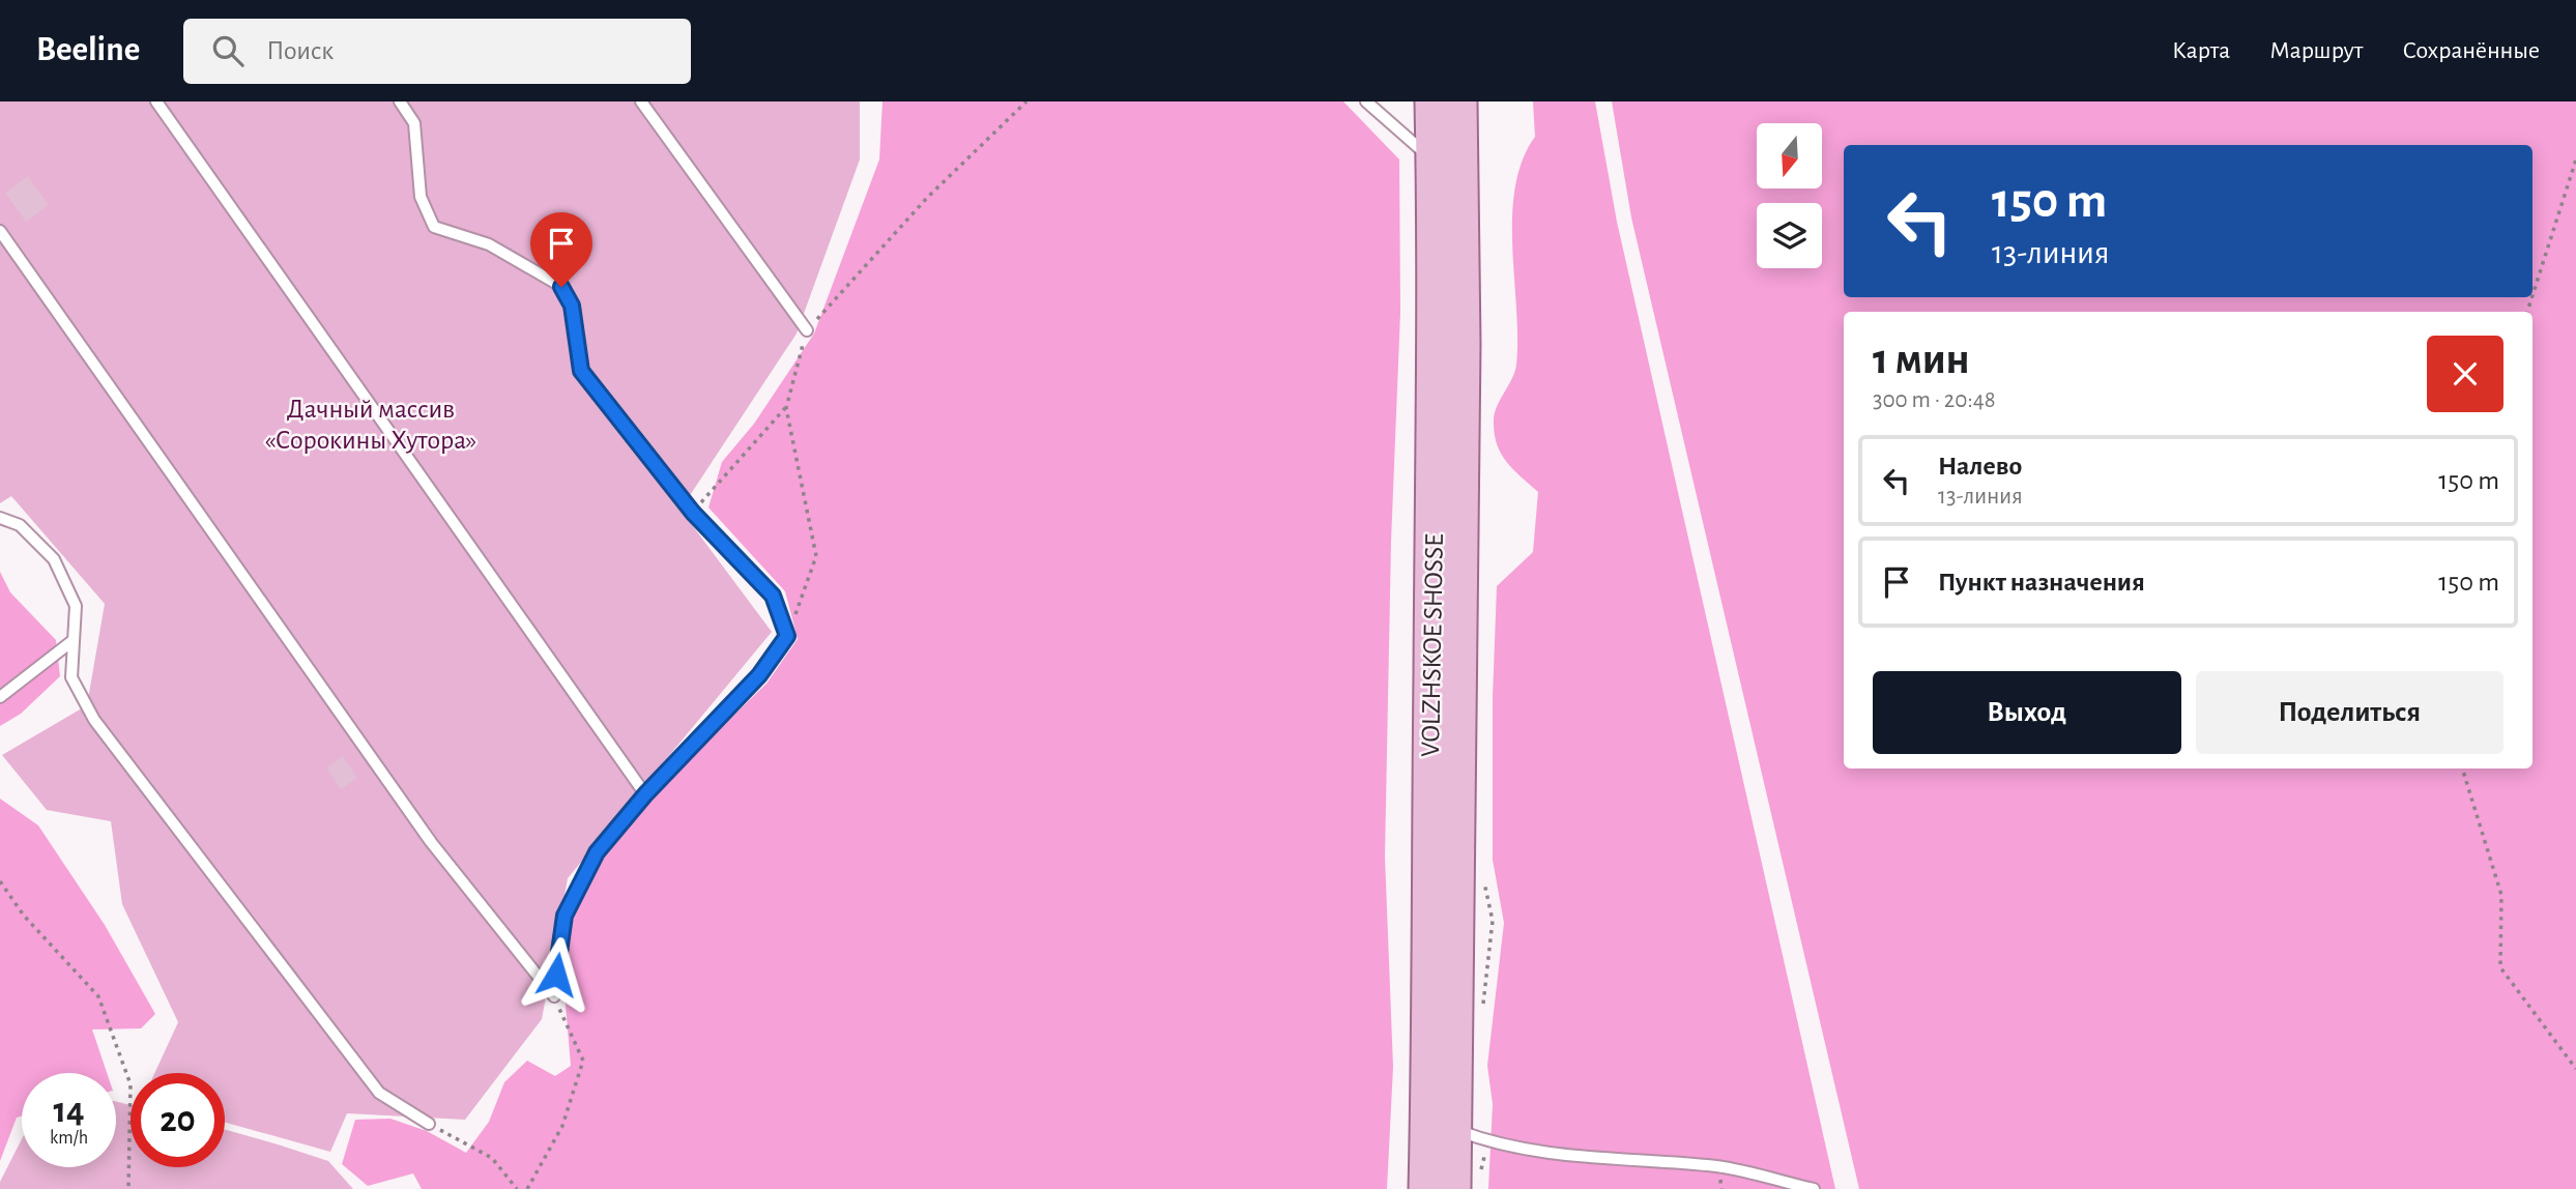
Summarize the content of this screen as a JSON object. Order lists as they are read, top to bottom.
{
  "streets": {
    "main road": ["VOLZHSKOE SHOSSE"]
  },
  "parks": ["Дачный массив «Сорокины Хутора»"],
  "north": "bottom",
  "page": {
    "header": "Beeline",
    "search": "Поиск",
    "nav": ["Карта", "Маршрут", "Сохранённые"],
    "turn": ["150 m", "13-линия"],
    "heading": ["1 мин", "300 m · 20:48"],
    "list": [
      {
        "name": "Налево",
        "note": "13-линия",
        "value": "150 m"
      },
      {
        "name": "Пункт назначения",
        "value": "150 m"
      }
    ],
    "buttons": ["Выход", "Поделиться"],
    "speed": "14 km/h",
    "limit": "20"
  }
}
